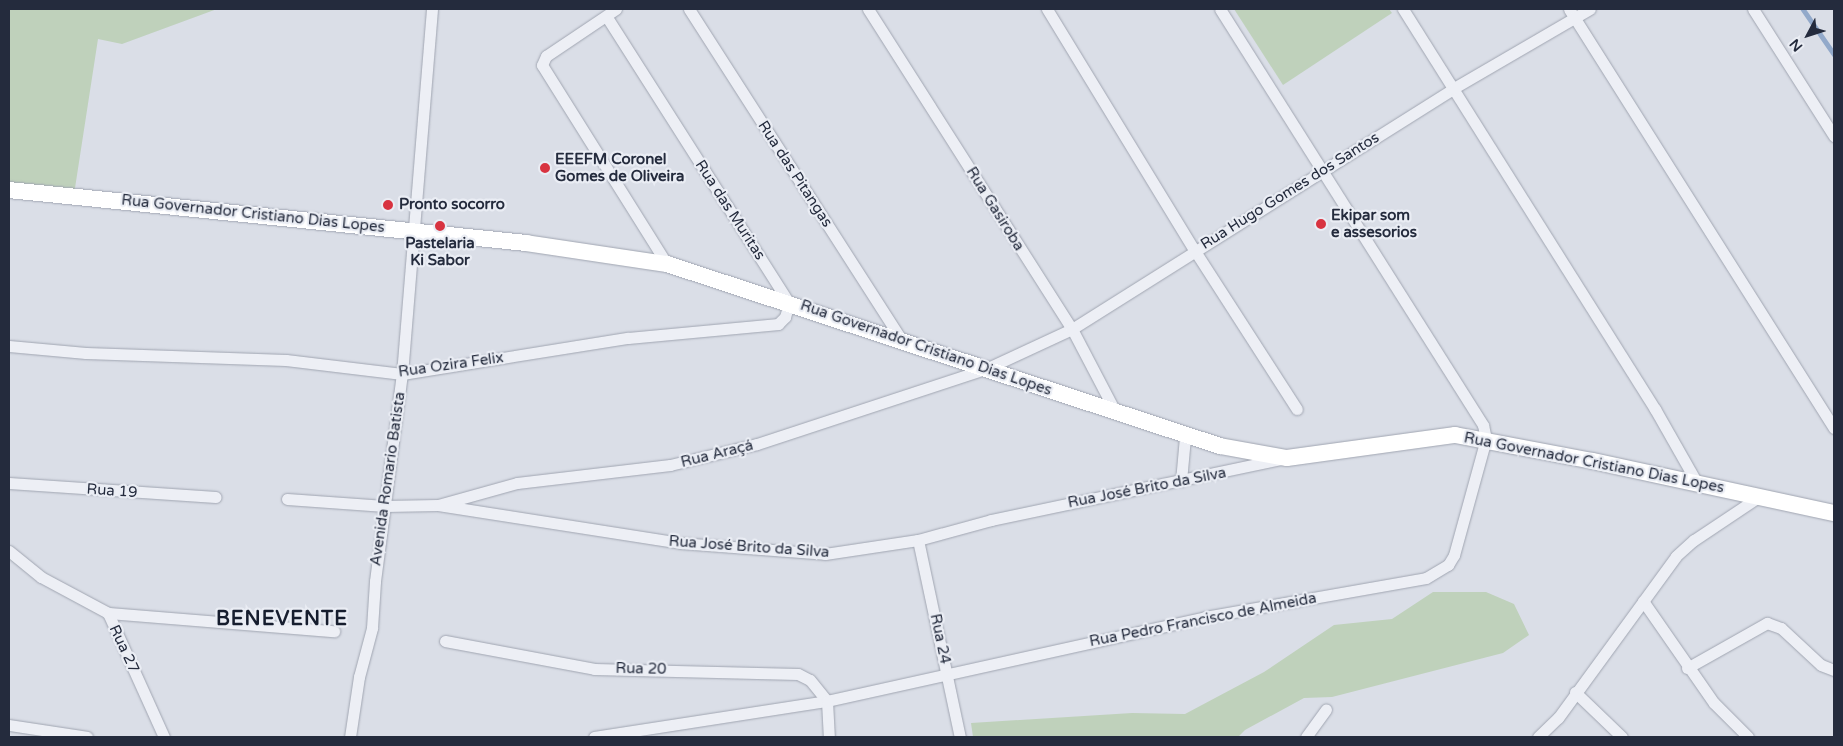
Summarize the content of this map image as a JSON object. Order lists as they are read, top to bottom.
{
  "streets": {
    "street": [
      "Rua das Pitangas",
      "Rua Hugo Gomes dos Santos",
      "Rua Gasiroba",
      "Rua das Muritas",
      "Rua Governador Cristiano Dias Lopes",
      "Rua Ozira Felix",
      "Rua Araçá",
      "Avenida Romario Batista",
      "Rua José Brito da Silva",
      "Rua 19",
      "Rua Pedro Francisco de Almeida",
      "Rua 24",
      "Rua 27",
      "Rua 20"
    ]
  },
  "crossings": [
    ["Rua das Pitangas", "Rua Governador Cristiano Dias Lopes"],
    ["Rua Hugo Gomes dos Santos", "Rua Gasiroba"],
    ["Rua Hugo Gomes dos Santos", "Rua Governador Cristiano Dias Lopes"],
    ["Rua Hugo Gomes dos Santos", "Rua Araçá"],
    ["Rua Gasiroba", "Rua Governador Cristiano Dias Lopes"],
    ["Rua das Muritas", "Rua Governador Cristiano Dias Lopes"],
    ["Rua das Muritas", "Rua Ozira Felix"],
    ["Rua Governador Cristiano Dias Lopes", "Rua Ozira Felix"],
    ["Rua Governador Cristiano Dias Lopes", "Rua Araçá"],
    ["Rua Governador Cristiano Dias Lopes", "Avenida Romario Batista"],
    ["Rua Governador Cristiano Dias Lopes", "Rua José Brito da Silva"],
    ["Rua Governador Cristiano Dias Lopes", "Rua Pedro Francisco de Almeida"],
    ["Rua Ozira Felix", "Avenida Romario Batista"],
    ["Rua Araçá", "Rua José Brito da Silva"],
    ["Avenida Romario Batista", "Rua José Brito da Silva"],
    ["Rua José Brito da Silva", "Rua 24"],
    ["Rua Pedro Francisco de Almeida", "Rua 24"],
    ["Rua Pedro Francisco de Almeida", "Rua 20"]
  ],
  "districts": ["BENEVENTE"],
  "places": [
    "EEEFM Coronel Gomes de Oliveira",
    "Pronto socorro",
    "Ekipar som e assesorios",
    "Pastelaria Ki Sabor"
  ],
  "north": "bottom left"
}
